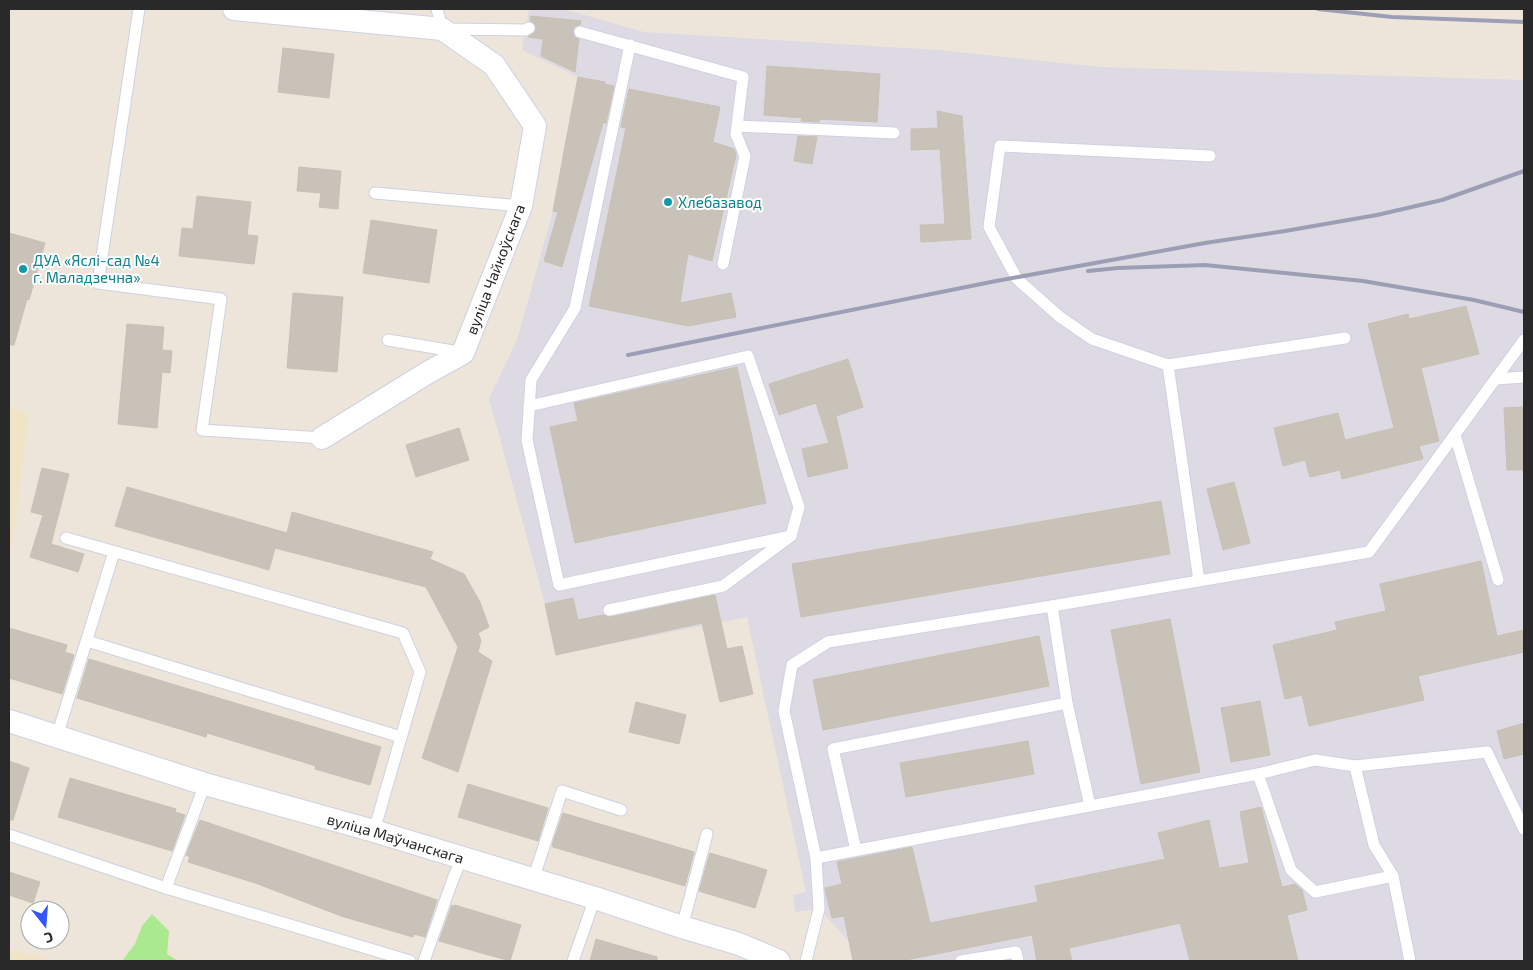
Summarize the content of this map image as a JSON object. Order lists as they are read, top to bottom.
{
  "streets": {
    "street": ["вуліца Чайкоўскага", "вуліца Маўчанскага"]
  },
  "places": ["Хлебазавод", "ДУА «Яслі-сад №4 г. Маладзечна»"],
  "north": "bottom"
}
